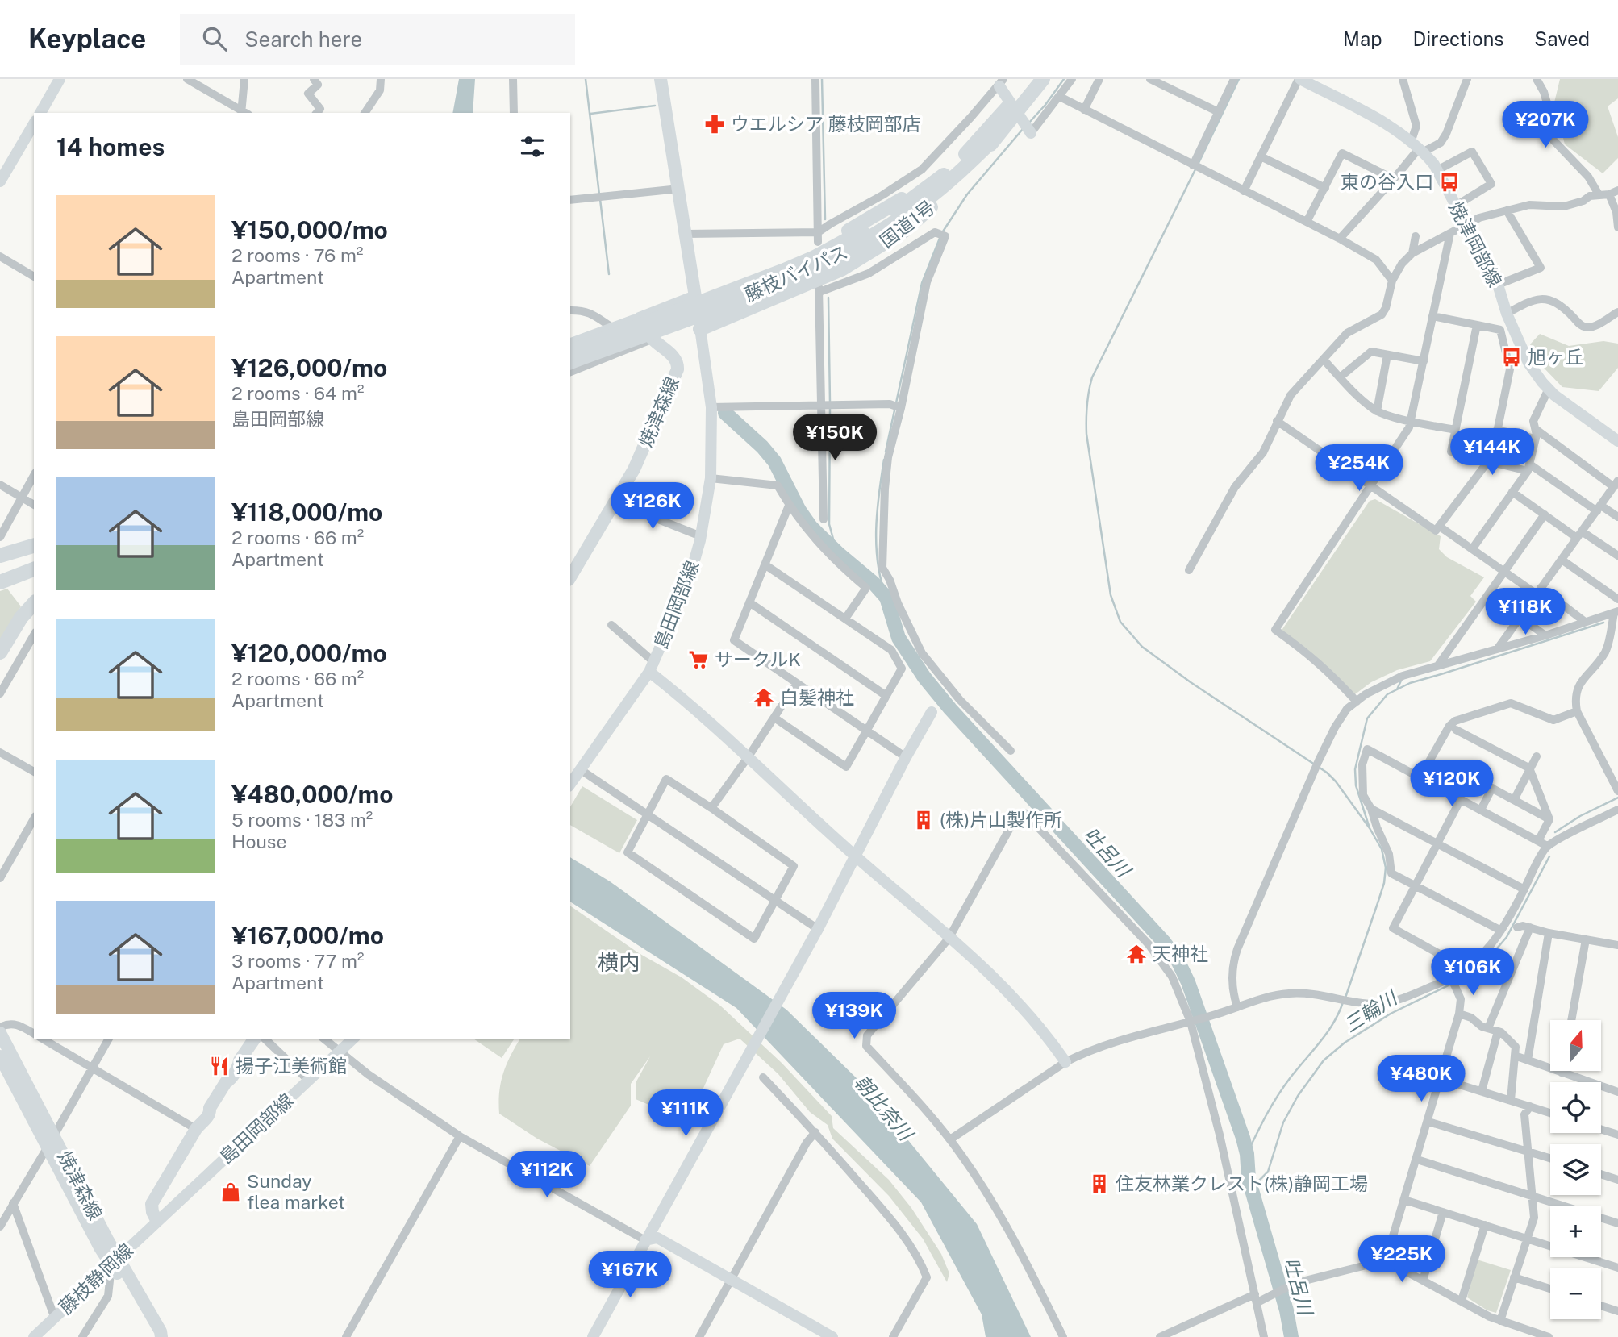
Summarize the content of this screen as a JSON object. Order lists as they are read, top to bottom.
{
  "streets": {
    "highway": ["国道1号", "藤枝バイパス"],
    "main road": ["焼津森線"],
    "street": ["焼津岡部線", "島田岡部線", "藤枝静岡線"]
  },
  "crossings": [
    ["国道1号", "藤枝バイパス"],
    ["国道1号", "島田岡部線"],
    ["焼津森線", "藤枝静岡線"],
    ["島田岡部線", "藤枝静岡線"]
  ],
  "districts": ["横内"],
  "water": ["吐呂川", "三輪川", "朝比奈川"],
  "places": {
    "pharmacy": ["ウエルシア 藤枝岡部店"],
    "bus stop": ["東の谷入口", "旭ヶ丘"],
    "supermarket": ["サークルK"],
    "temple": ["白髪神社", "天神社"],
    "building": ["(株)片山製作所", "住友林業クレスト(株)静岡工場"],
    "restaurant": ["揚子江美術館"],
    "shop": ["Sunday flea market"]
  },
  "north": "top",
  "page": {
    "header": "Keyplace",
    "search": "Search here",
    "nav": ["Map", "Directions", "Saved"],
    "price": [
      "¥207K",
      "¥150K",
      "¥144K",
      "¥254K",
      "¥126K",
      "¥118K",
      "¥120K",
      "¥106K",
      "¥139K",
      "¥480K",
      "¥111K",
      "¥112K",
      "¥225K",
      "¥167K"
    ],
    "heading": "14 homes",
    "list": [
      {
        "name": "¥150,000/mo",
        "note": "2 rooms · 76 m² · Apartment"
      },
      {
        "name": "¥126,000/mo",
        "note": "2 rooms · 64 m² · 島田岡部線"
      },
      {
        "name": "¥118,000/mo",
        "note": "2 rooms · 66 m² · Apartment"
      },
      {
        "name": "¥120,000/mo",
        "note": "2 rooms · 66 m² · Apartment"
      },
      {
        "name": "¥480,000/mo",
        "note": "5 rooms · 183 m² · House"
      },
      {
        "name": "¥167,000/mo",
        "note": "3 rooms · 77 m² · Apartment"
      }
    ],
    "map_buttons": ["+", "−"]
  }
}
